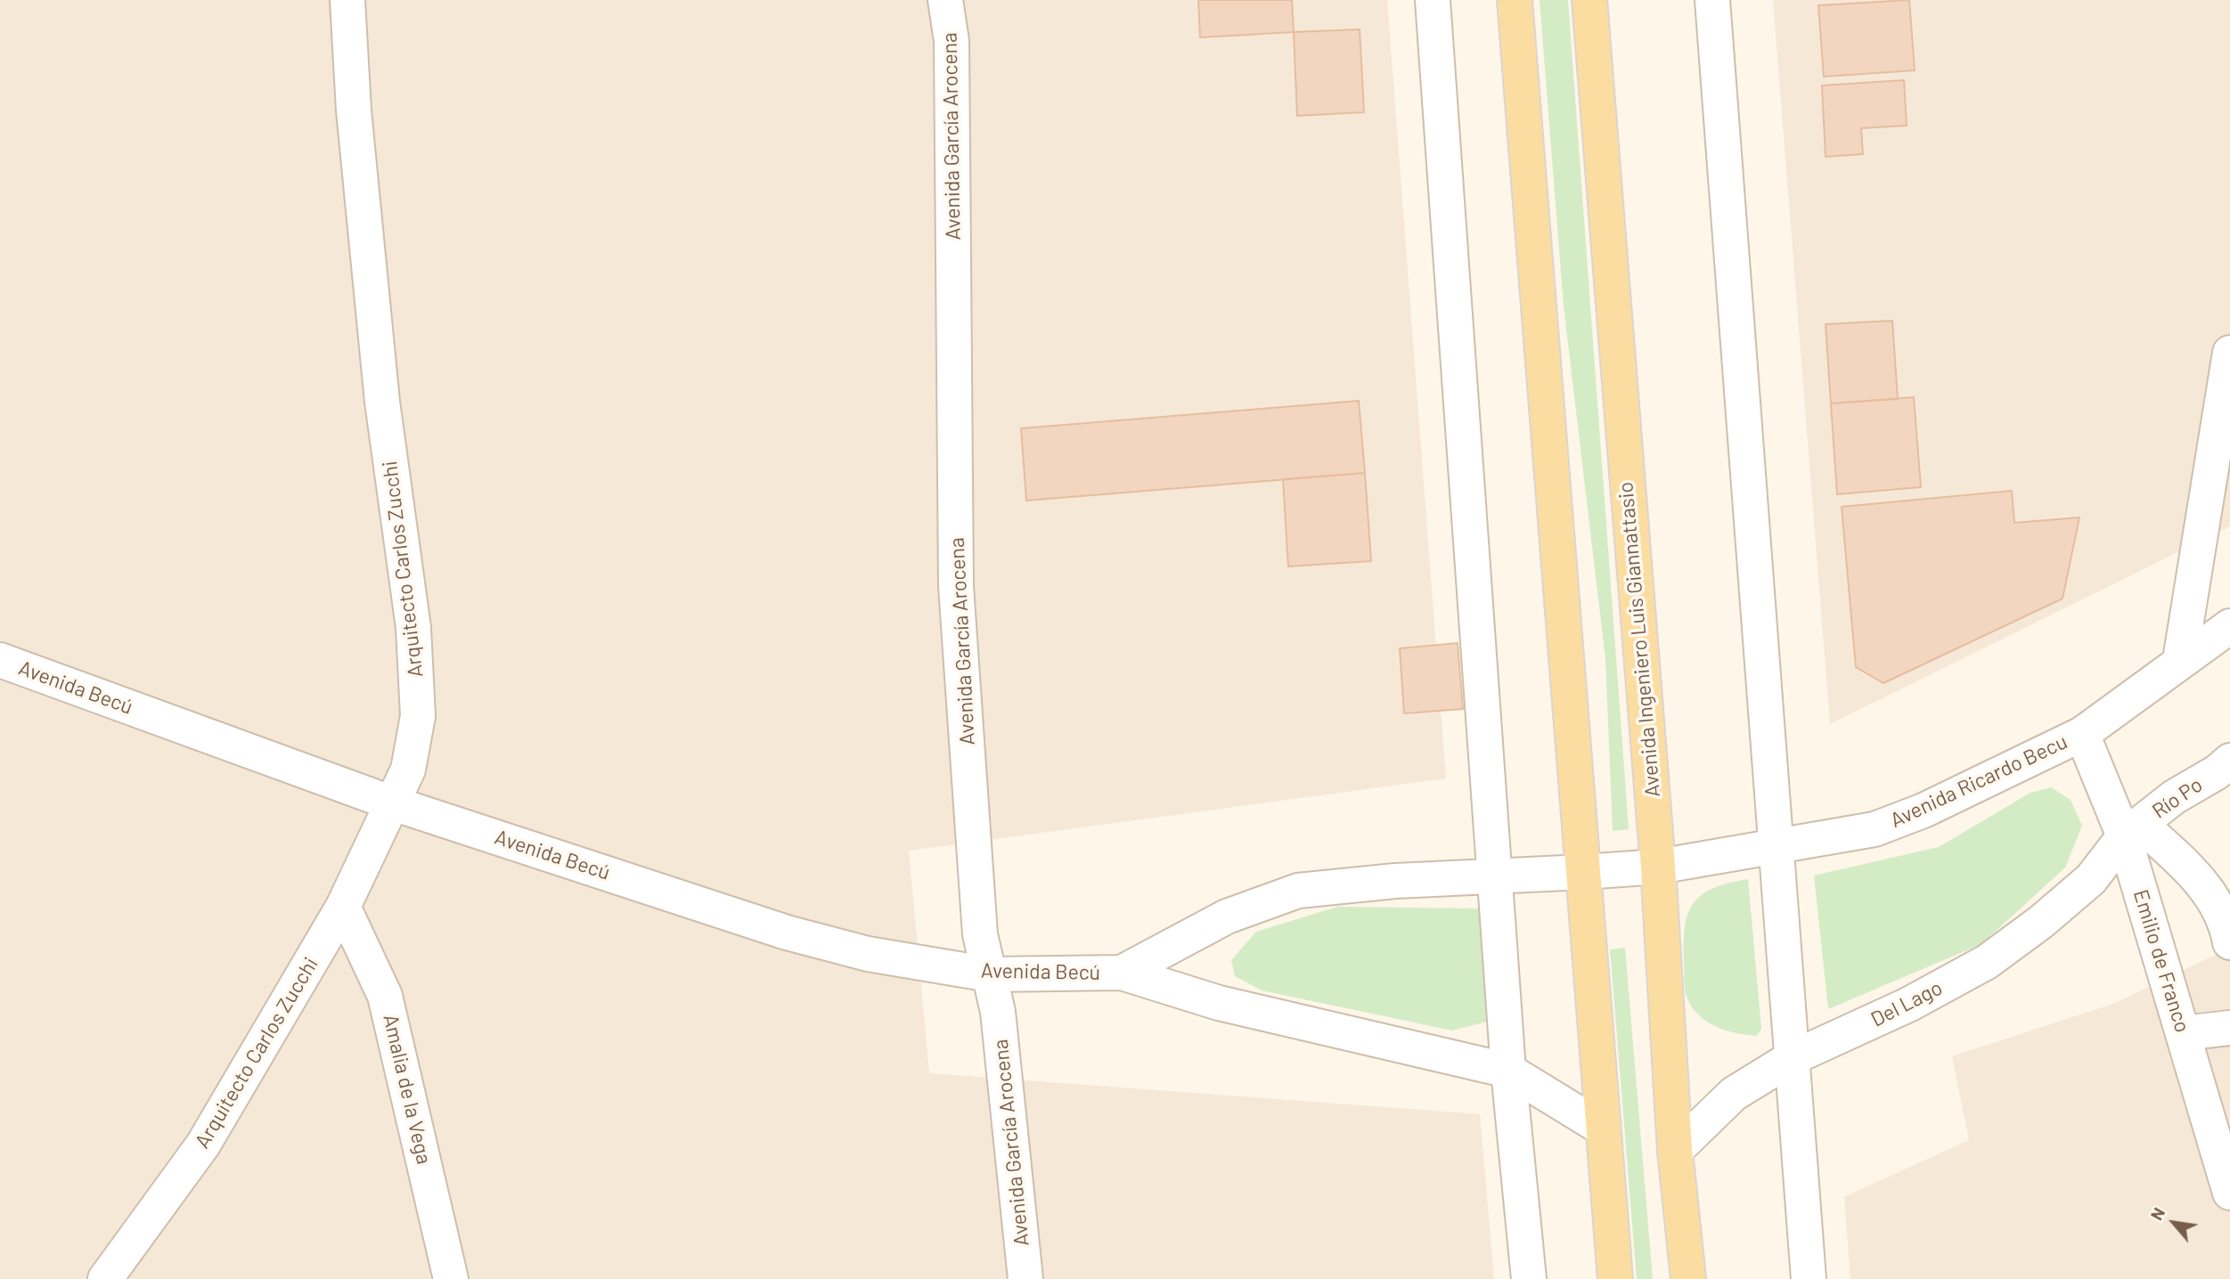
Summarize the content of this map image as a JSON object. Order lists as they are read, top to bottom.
{
  "streets": {
    "main road": ["Avenida Ingeniero Luis Giannattasio"],
    "street": [
      "Avenida García Arocena",
      "Arquitecto Carlos Zucchi",
      "Avenida Becú",
      "Avenida Ricardo Becu",
      "Río Po",
      "Emilio de Franco",
      "Del Lago",
      "Amalia de la Vega"
    ]
  },
  "crossings": [
    ["Avenida García Arocena", "Avenida Becú"],
    ["Arquitecto Carlos Zucchi", "Avenida Becú"],
    ["Arquitecto Carlos Zucchi", "Amalia de la Vega"],
    ["Avenida Ingeniero Luis Giannattasio", "Avenida Ricardo Becu"],
    ["Avenida Ingeniero Luis Giannattasio", "Del Lago"],
    ["Avenida Becú", "Avenida Ricardo Becu"],
    ["Avenida Ricardo Becu", "Emilio de Franco"],
    ["Río Po", "Emilio de Franco"],
    ["Río Po", "Del Lago"],
    ["Emilio de Franco", "Del Lago"]
  ],
  "north": "top left"
}
